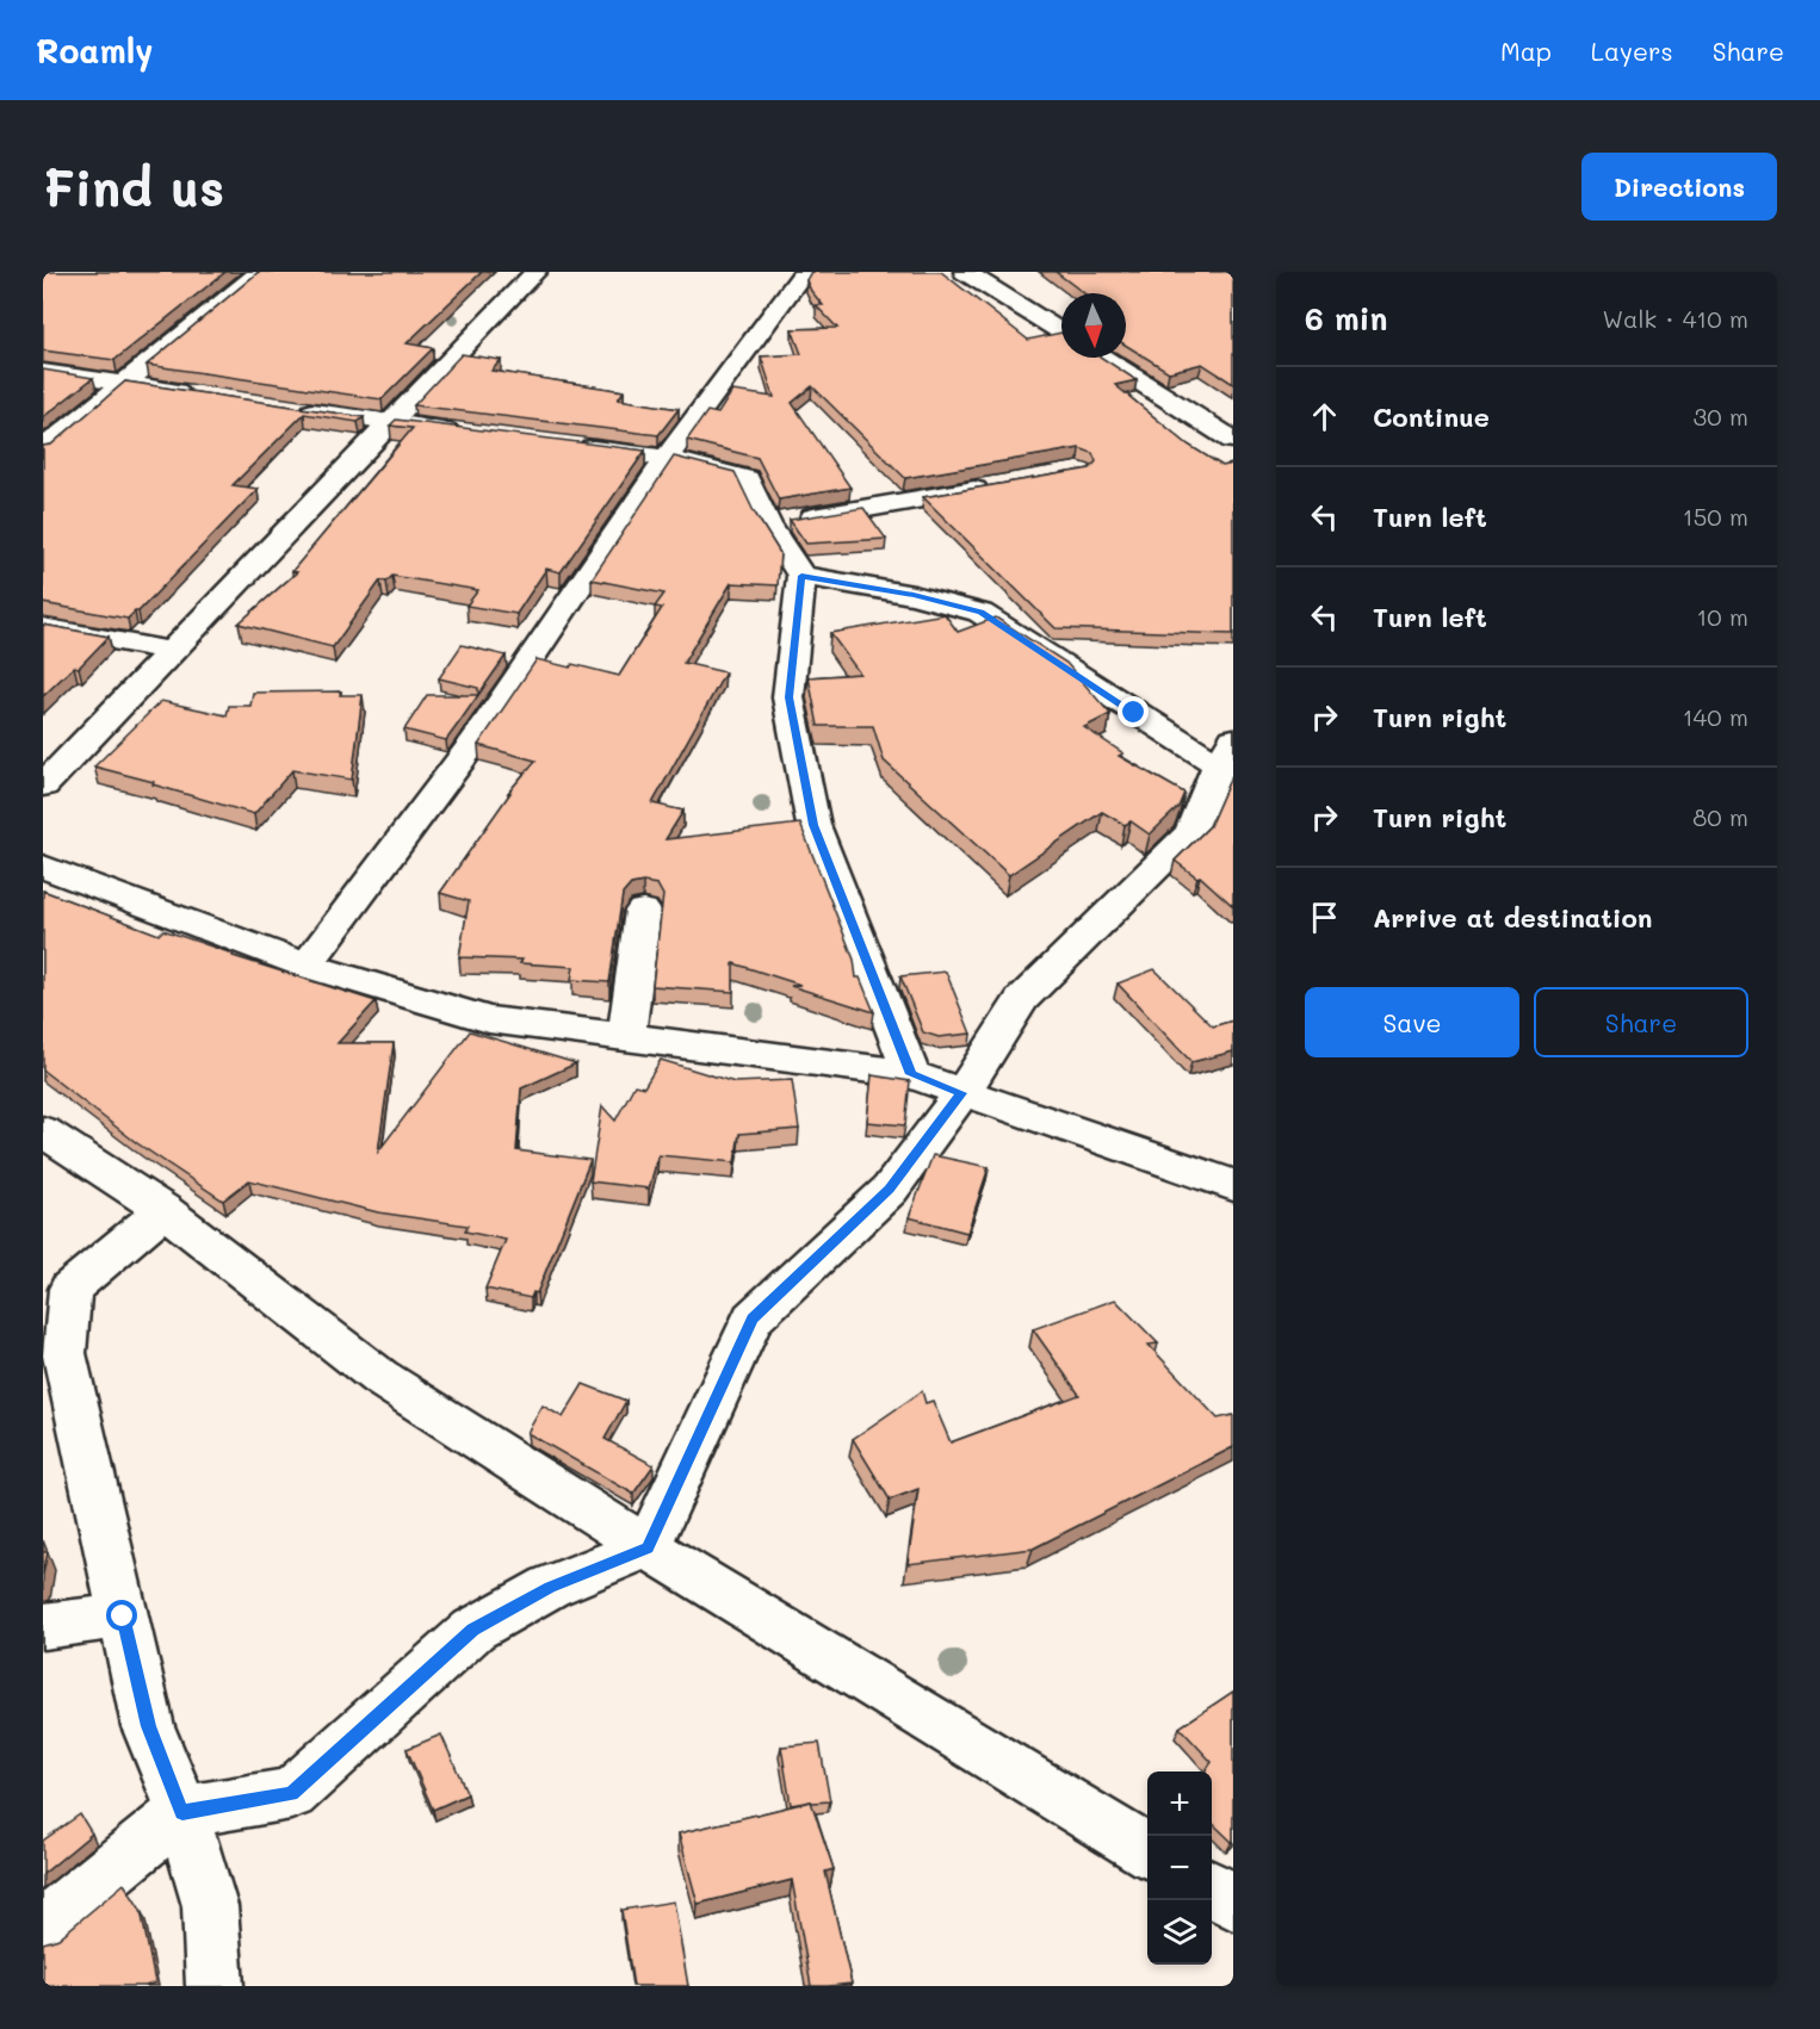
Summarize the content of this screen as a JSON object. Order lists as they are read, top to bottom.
{
  "north": "bottom",
  "page": {
    "header": "Roamly",
    "nav": ["Map", "Layers", "Share"],
    "buttons": [
      "Directions",
      ["Save", "Share"]
    ],
    "title": "Find us",
    "heading": ["6 min", "Walk · 410 m"],
    "list": [
      ["Continue", "30 m"],
      ["Turn left", "150 m"],
      ["Turn left", "10 m"],
      ["Turn right", "140 m"],
      ["Turn right", "80 m"],
      "Arrive at destination"
    ],
    "map_buttons": ["+", "−"]
  }
}
